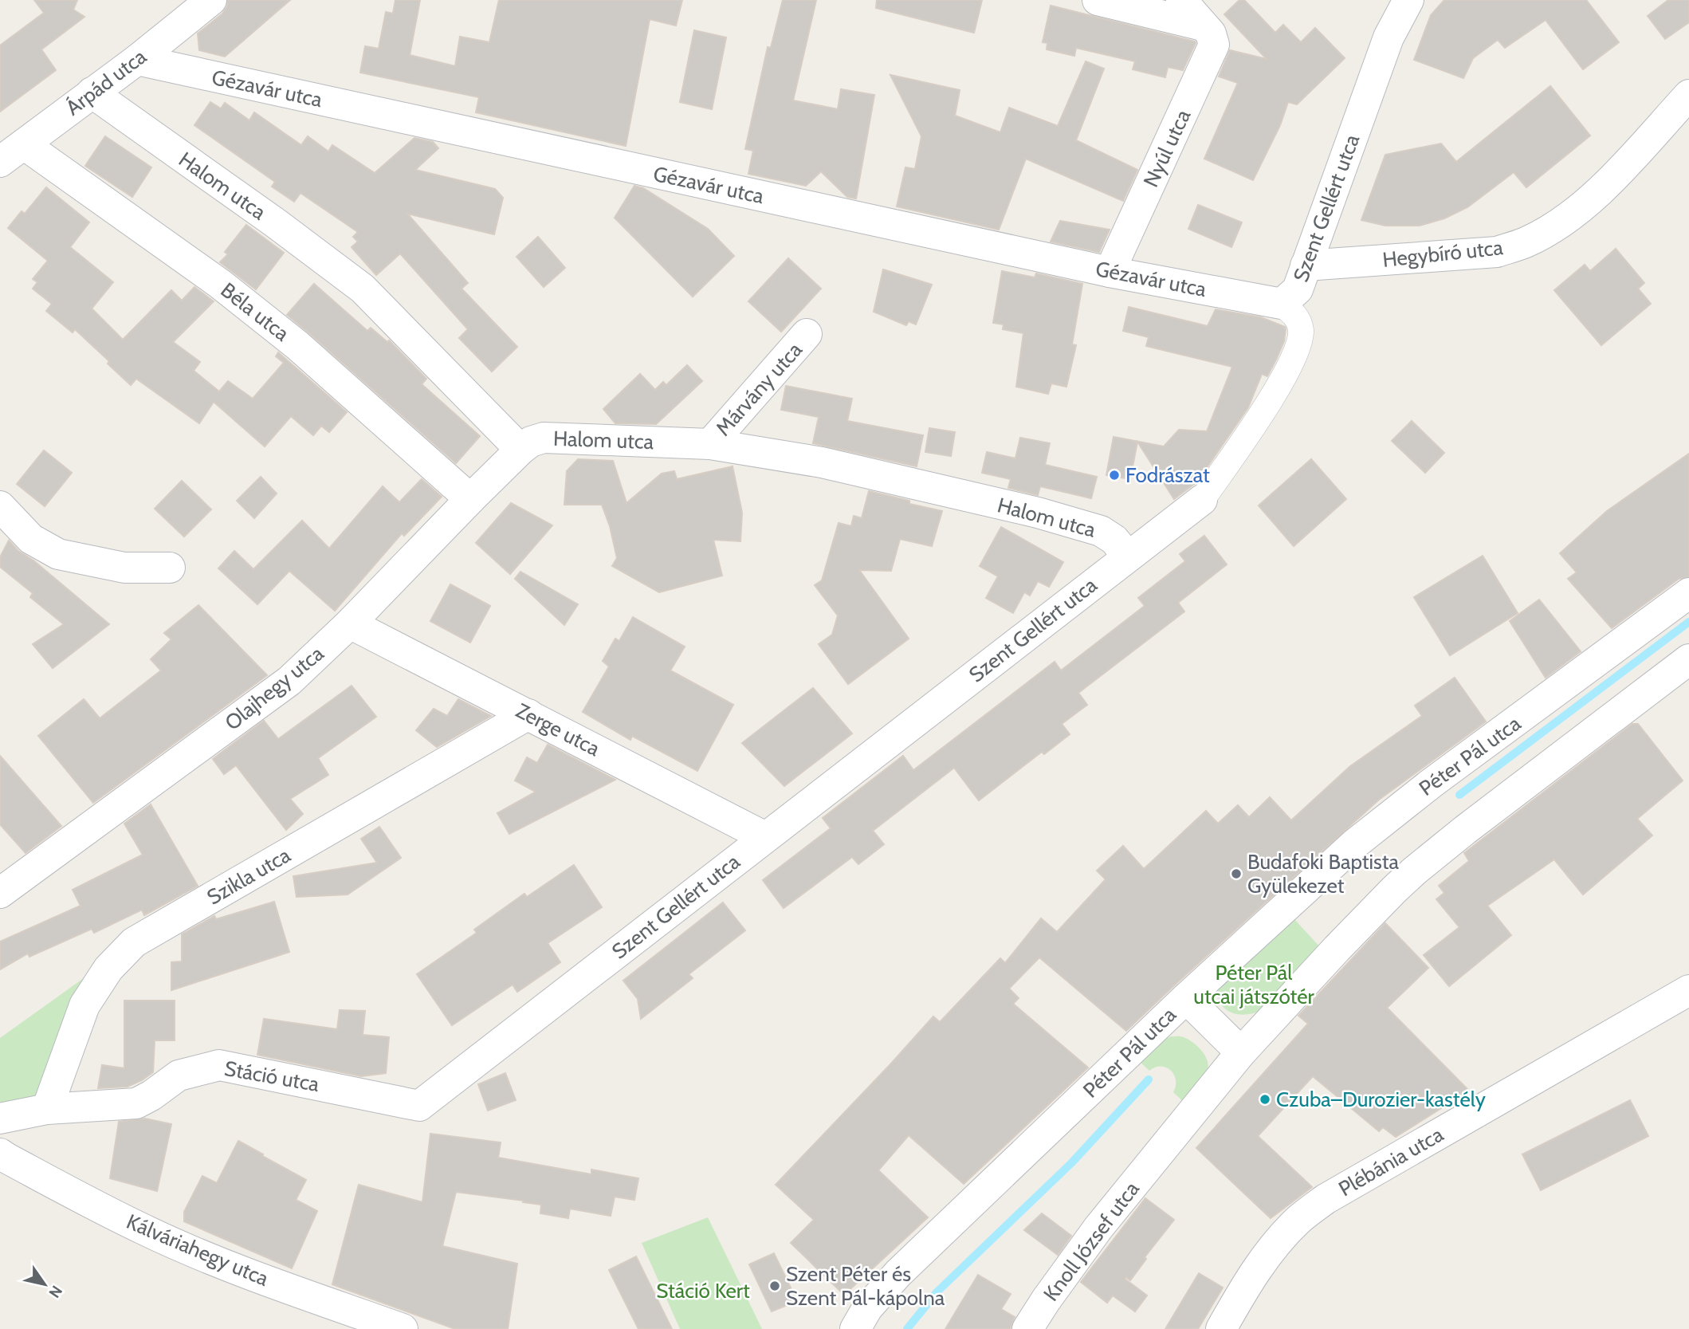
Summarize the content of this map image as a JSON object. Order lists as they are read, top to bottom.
{
  "streets": {
    "street": [
      "Árpád utca",
      "Gézavár utca",
      "Nyúl utca",
      "Halom utca",
      "Szent Gellért utca",
      "Hegybíró utca",
      "Béla utca",
      "Márvány utca",
      "Olajhegy utca",
      "Zerge utca",
      "Péter Pál utca",
      "Szikla utca",
      "Stáció utca",
      "Plébánia utca",
      "Knoll József utca",
      "Kálváriahegy utca"
    ]
  },
  "crossings": [
    ["Árpád utca", "Gézavár utca"],
    ["Árpád utca", "Halom utca"],
    ["Árpád utca", "Béla utca"],
    ["Gézavár utca", "Nyúl utca"],
    ["Gézavár utca", "Szent Gellért utca"],
    ["Halom utca", "Szent Gellért utca"],
    ["Halom utca", "Márvány utca"],
    ["Halom utca", "Olajhegy utca"],
    ["Szent Gellért utca", "Hegybíró utca"],
    ["Szent Gellért utca", "Zerge utca"],
    ["Szent Gellért utca", "Stáció utca"],
    ["Béla utca", "Olajhegy utca"],
    ["Olajhegy utca", "Zerge utca"],
    ["Zerge utca", "Szikla utca"],
    ["Szikla utca", "Stáció utca"]
  ],
  "parks": ["Péter Pál utcai játszótér", "Stáció Kert"],
  "places": [
    "Fodrászat",
    "Budafoki Baptista Gyülekezet",
    "Czuba–Durozier-kastély",
    "Szent Péter és Szent Pál-kápolna"
  ],
  "north": "bottom right"
}
